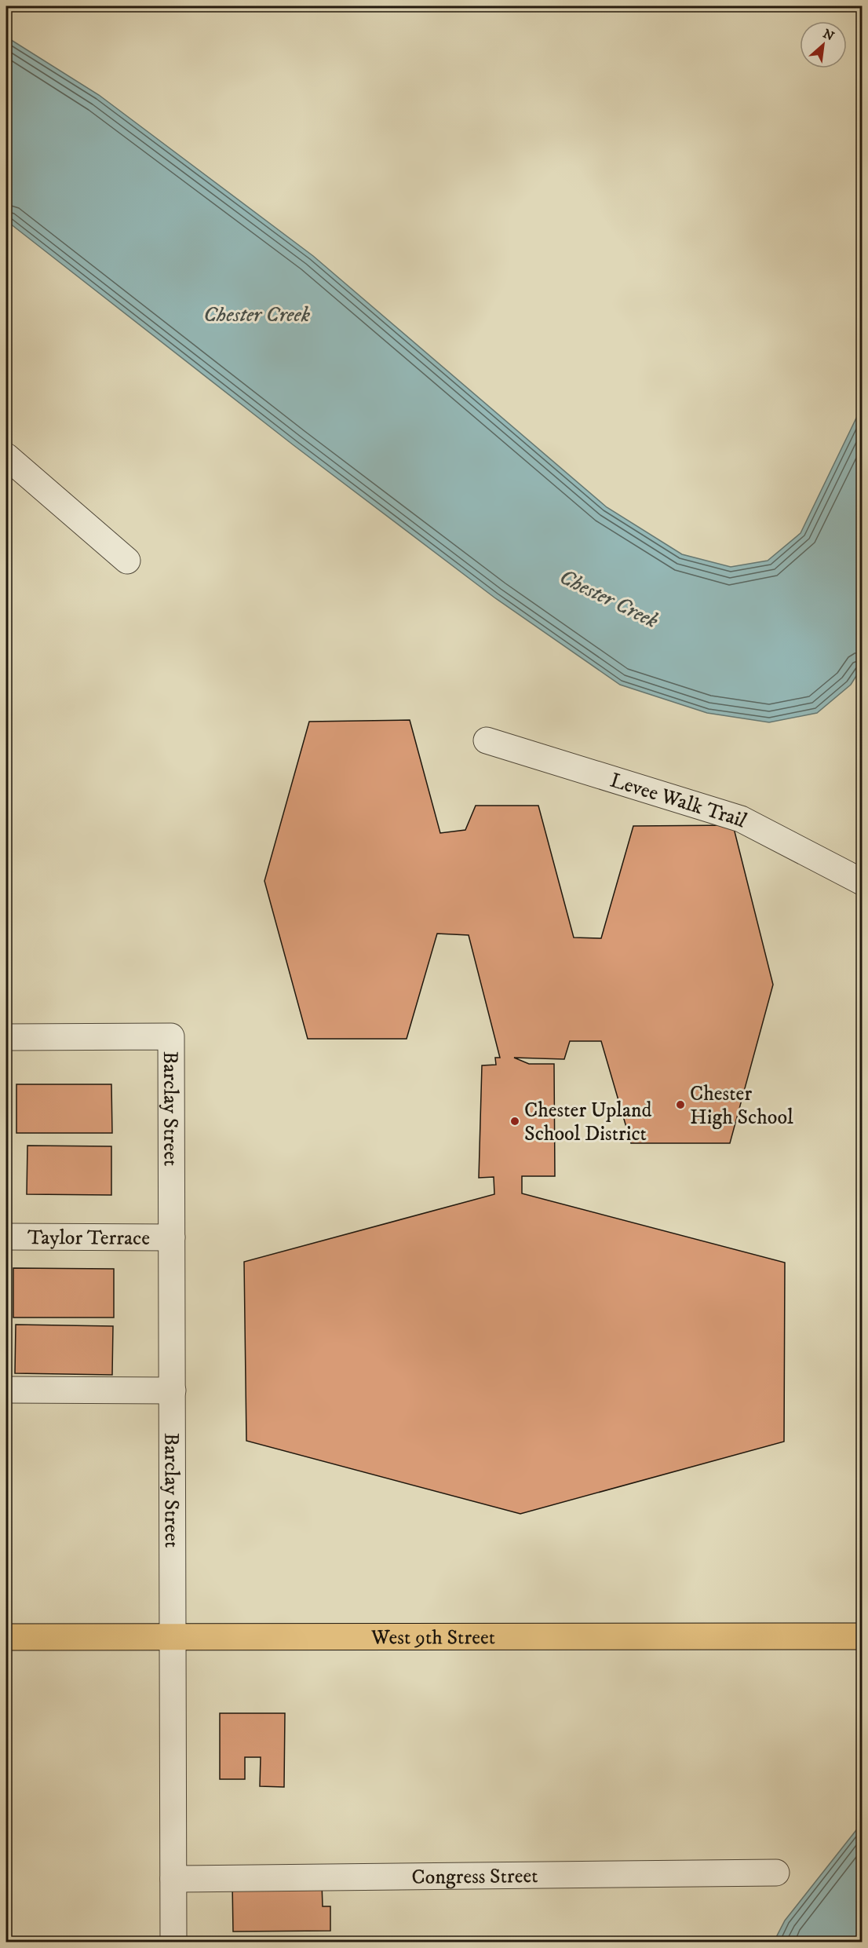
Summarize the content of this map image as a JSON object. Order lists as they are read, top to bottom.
{
  "streets": {
    "main road": ["West 9th Street"],
    "street": [
      "Levee Walk Trail",
      "Barclay Street",
      "Taylor Terrace",
      "Congress Street"
    ]
  },
  "crossings": [
    ["Barclay Street", "Taylor Terrace"],
    ["Barclay Street", "West 9th Street"],
    ["Barclay Street", "Congress Street"]
  ],
  "water": ["Chester Creek"],
  "places": ["Chester High School", "Chester Upland School District"],
  "north": "top right"
}
